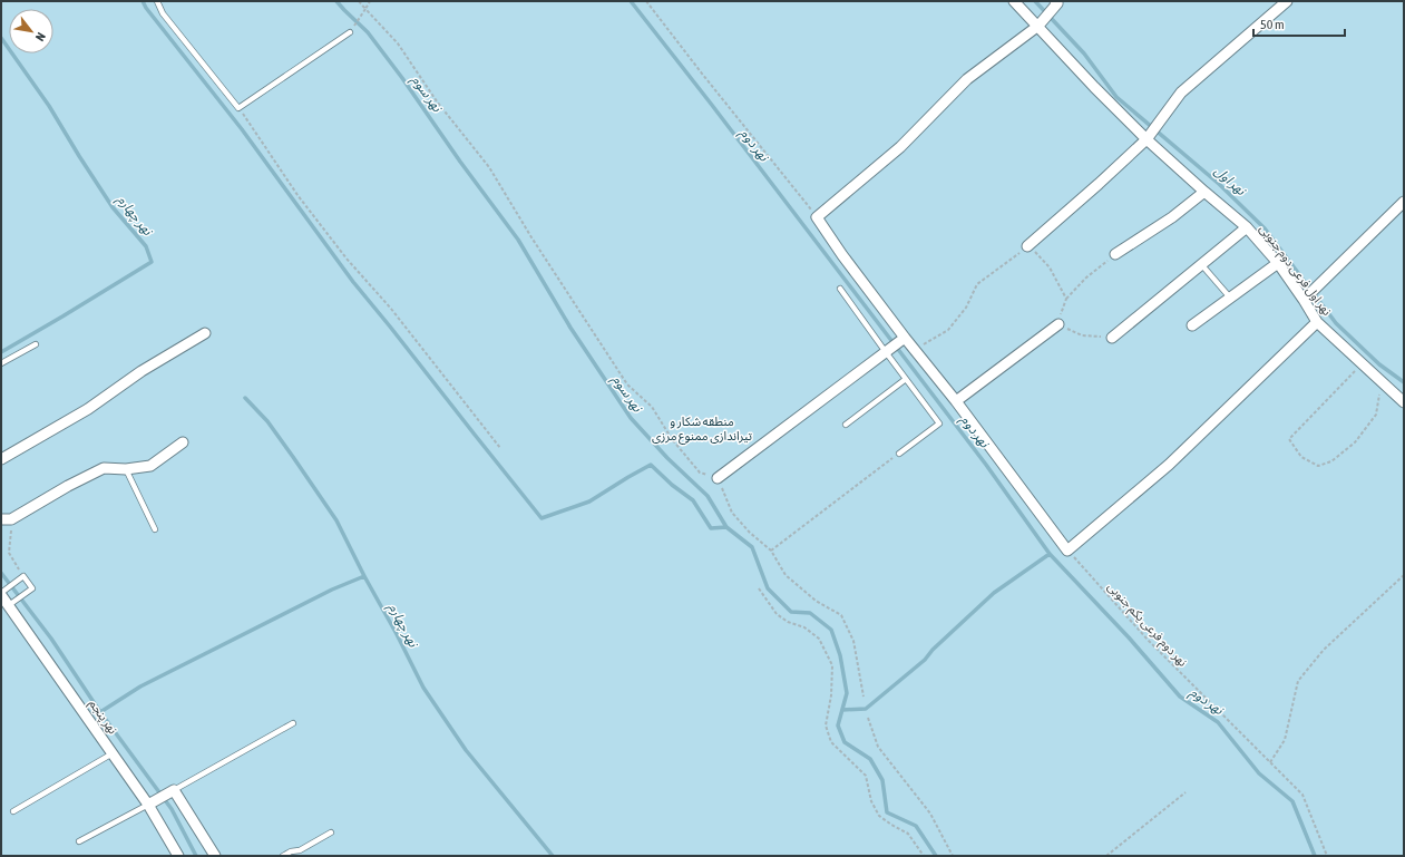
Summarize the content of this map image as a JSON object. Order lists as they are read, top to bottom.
{
  "streets": {
    "street": ["نهر اول فرعی دوم جنوبی", "نهر پنجم"],
    "path": ["نهر دوم فرعی یکم جنوبی"]
  },
  "water": [
    "نهر سوم",
    "نهر دوم",
    "نهر اول",
    "نهر چهارم"
  ],
  "parks": ["منطقه شکار و تیراندازی ممنوع مرزی"],
  "scale_bar": "50 m",
  "north": "bottom right"
}
